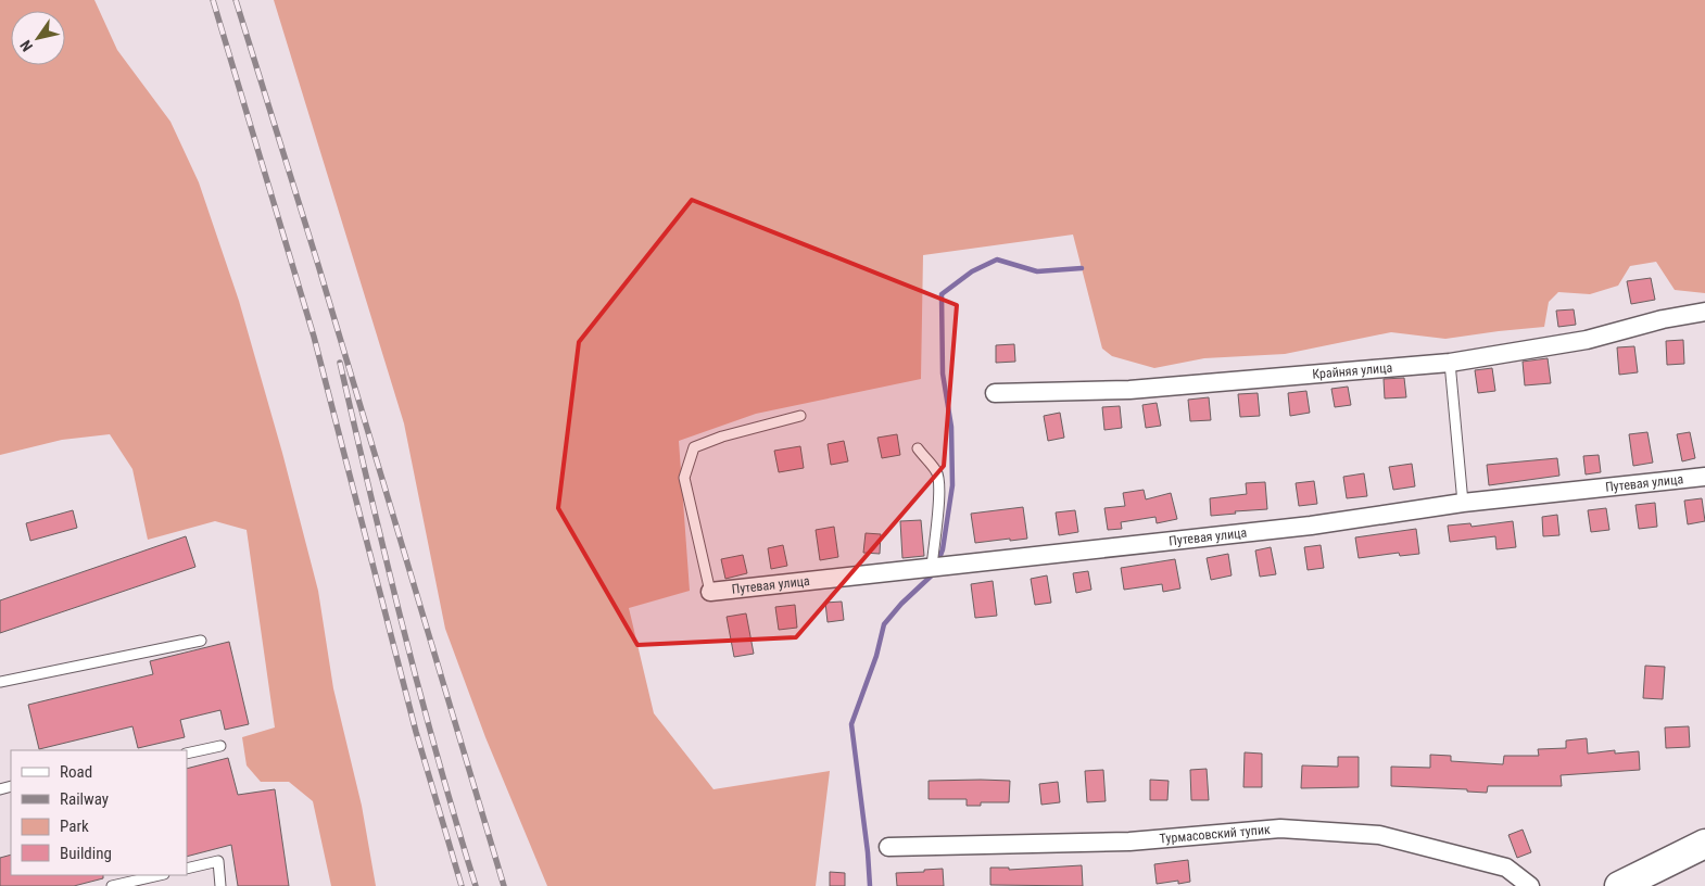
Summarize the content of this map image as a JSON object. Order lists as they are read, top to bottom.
{
  "streets": {
    "street": ["Крайняя улица", "Путевая улица", "Турмасовский тупик"]
  },
  "legend": [
    "Road",
    "Railway",
    "Park",
    "Building"
  ],
  "north": "bottom left"
}
